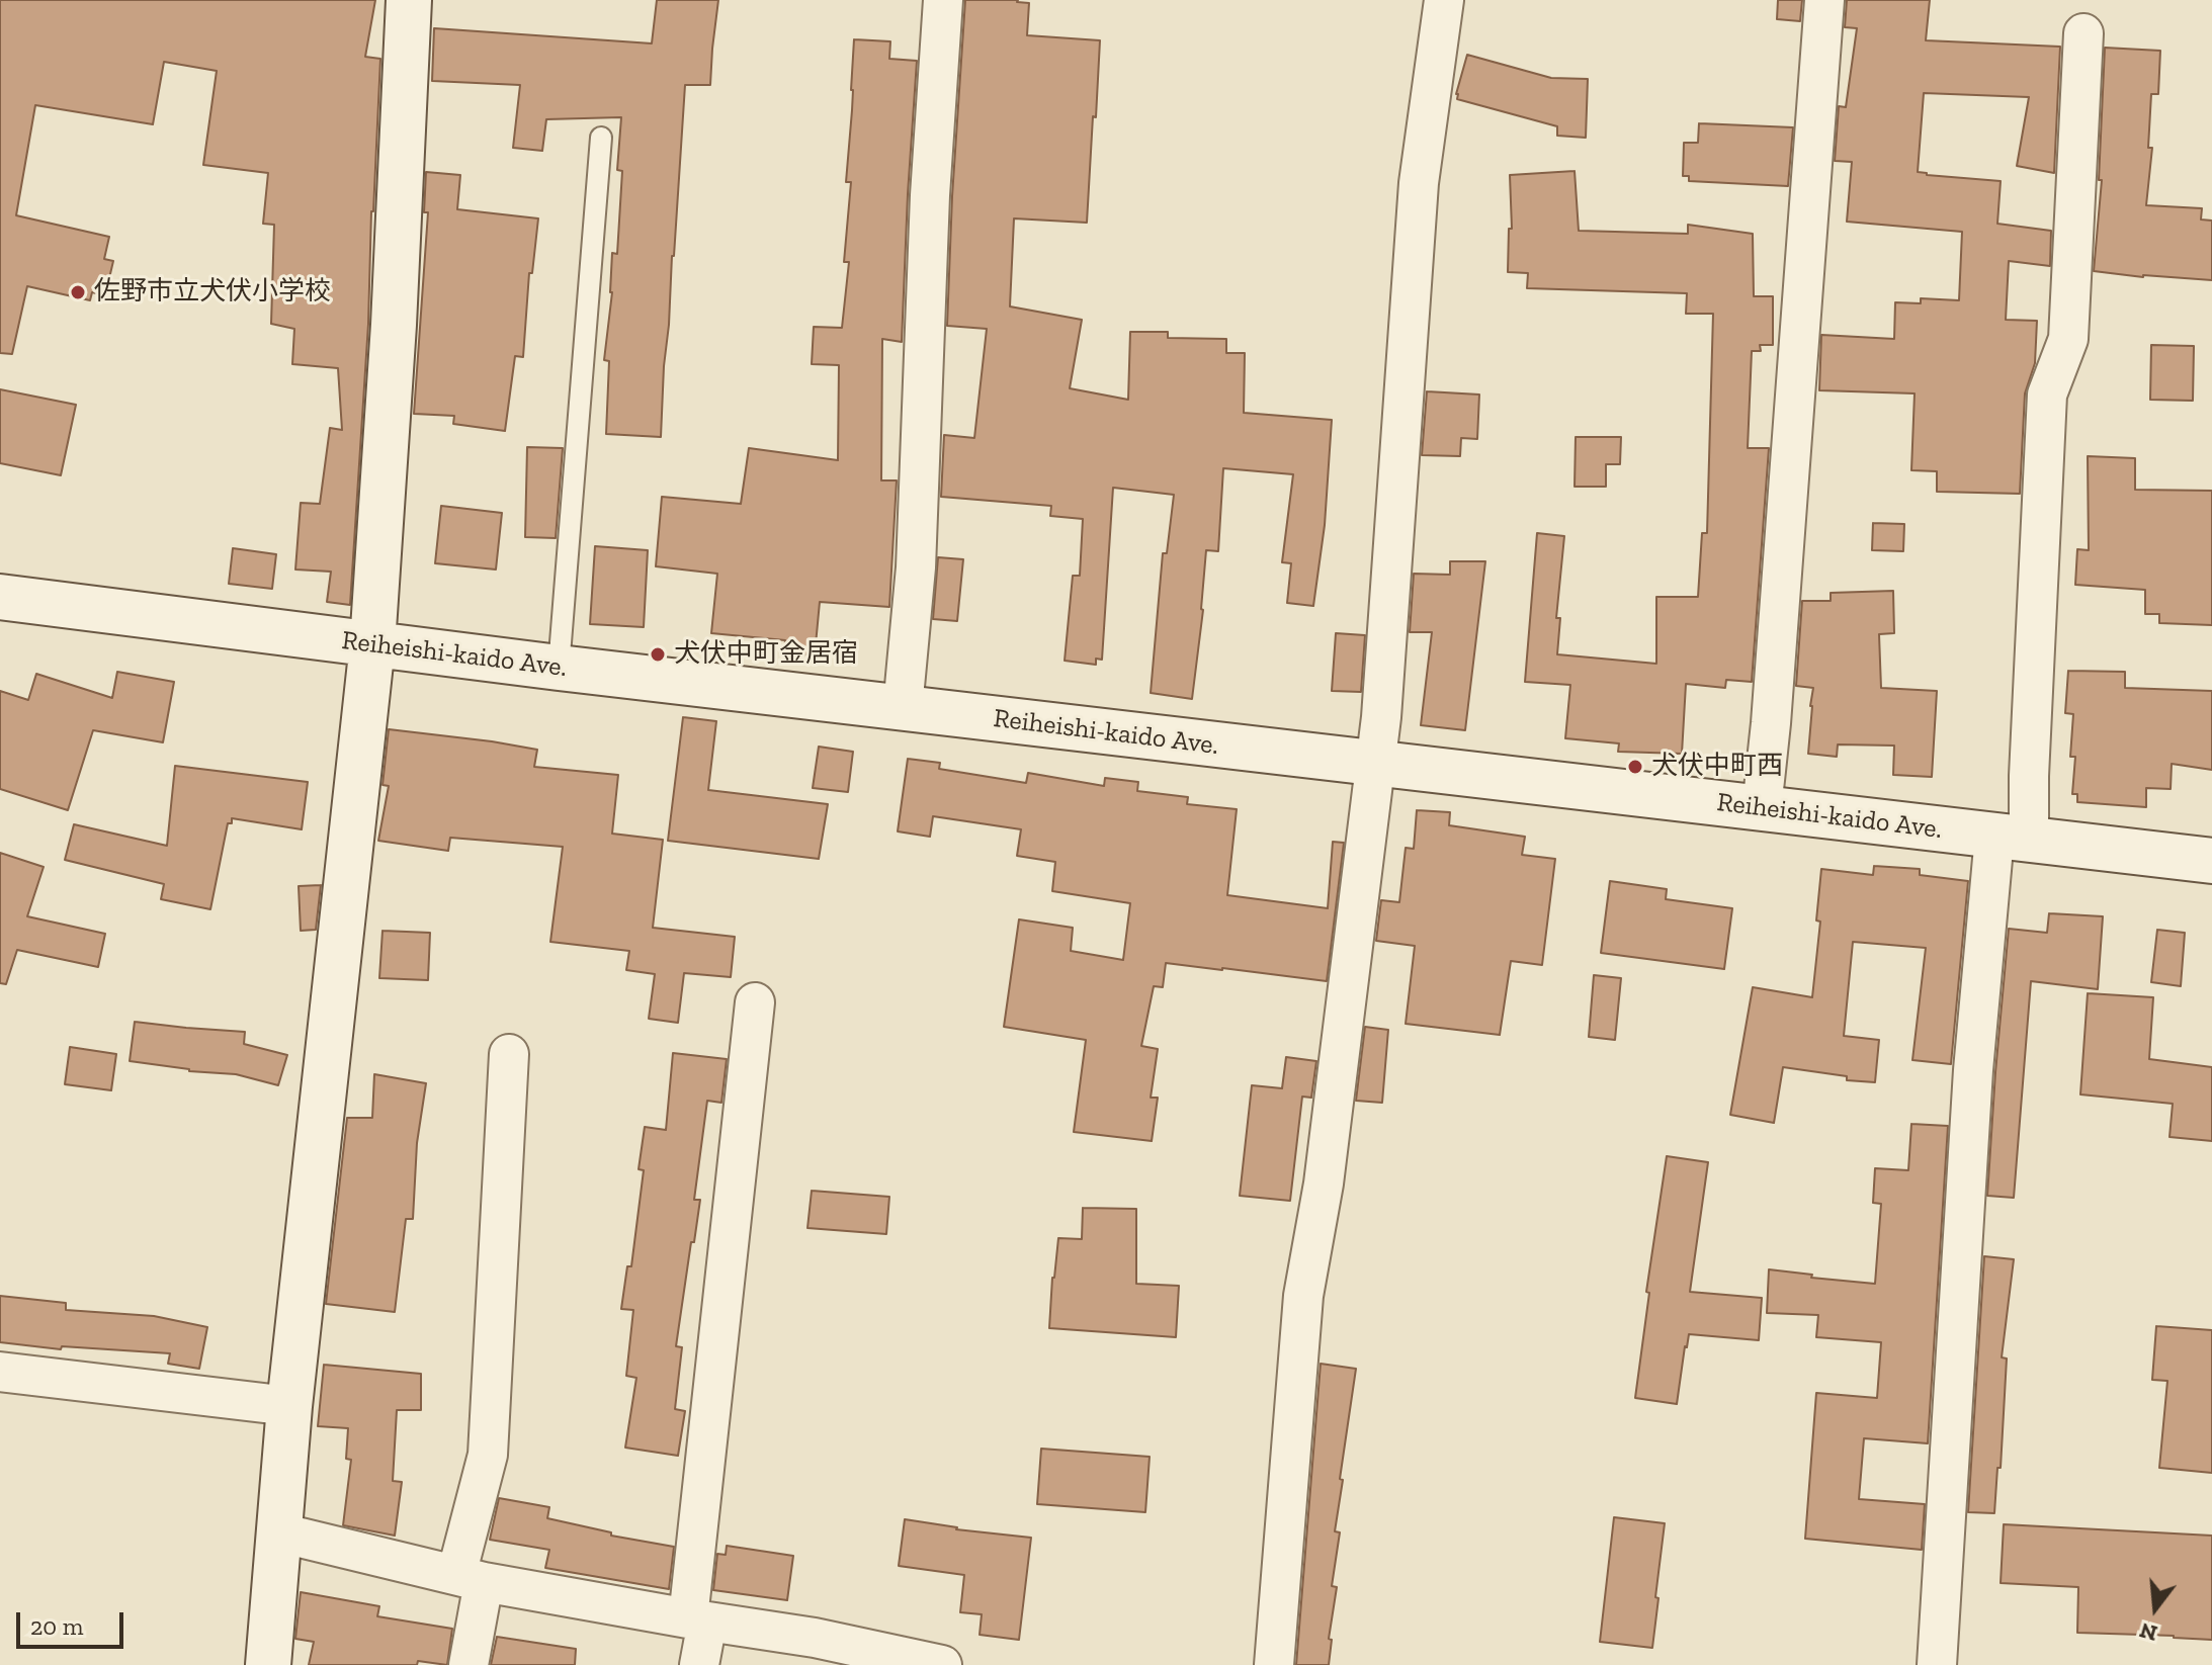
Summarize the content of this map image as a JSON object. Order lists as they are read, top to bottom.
{
  "streets": {
    "main road": ["Reiheishi-kaido Ave."]
  },
  "places": ["佐野市立犬伏小学校", "犬伏中町金居宿", "犬伏中町西"],
  "scale_bar": "20 m",
  "north": "bottom"
}
